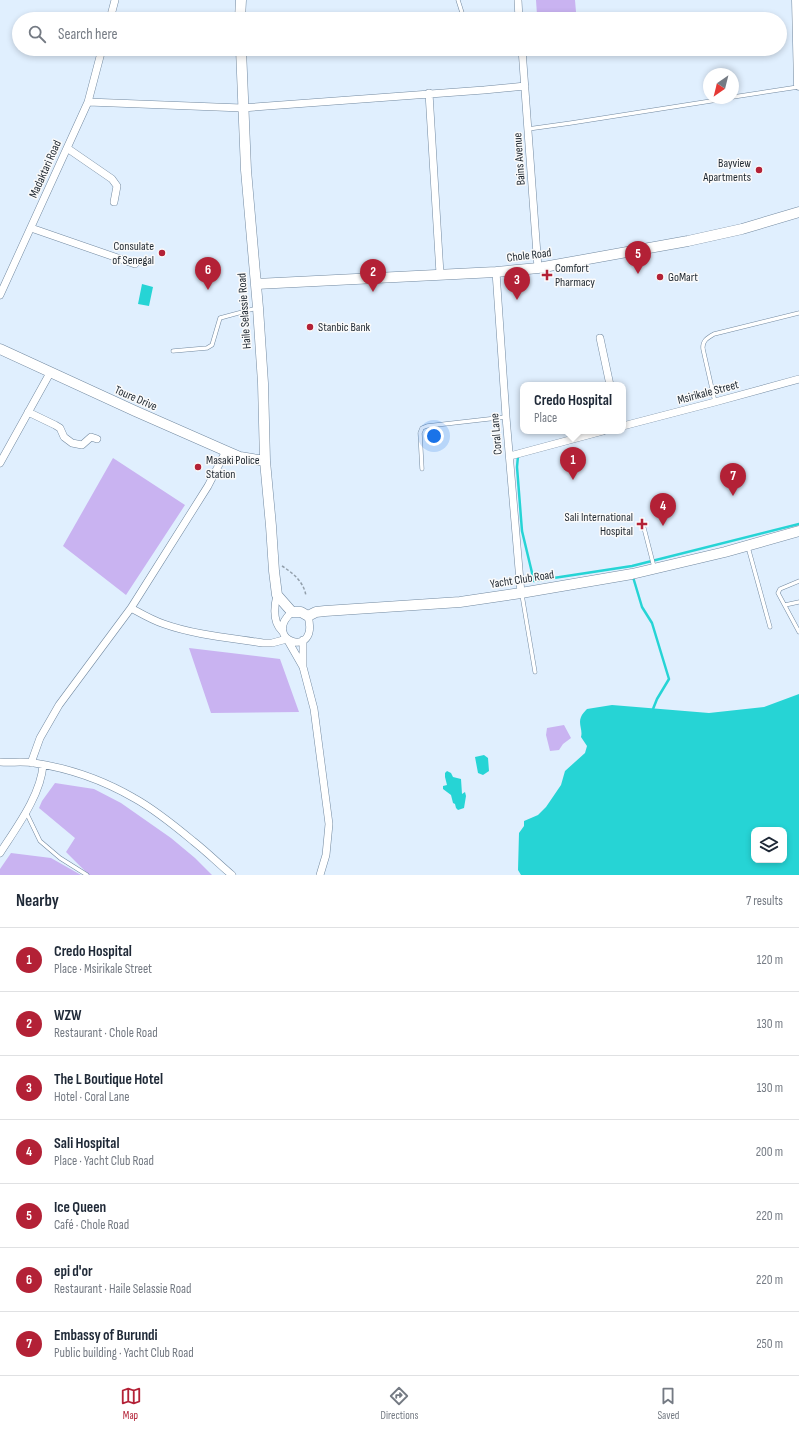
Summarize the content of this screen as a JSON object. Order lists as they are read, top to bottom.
{
  "streets": {
    "street": [
      "Bains Avenue",
      "Madaktari Road",
      "Chole Road",
      "Haile Selassie Road",
      "Msirikale Street",
      "Toure Drive",
      "Coral Lane",
      "Yacht Club Road"
    ]
  },
  "crossings": [
    ["Bains Avenue", "Chole Road"],
    ["Chole Road", "Haile Selassie Road"],
    ["Chole Road", "Coral Lane"],
    ["Haile Selassie Road", "Toure Drive"],
    ["Coral Lane", "Yacht Club Road"]
  ],
  "places": {
    "other": [
      "Bayview Apartments",
      "Consulate of Senegal",
      "GoMart",
      "Stanbic Bank",
      "Masaki Police Station"
    ],
    "health": ["Comfort Pharmacy", "Sali International Hospital"]
  },
  "north": "bottom left",
  "page": {
    "search": "Search here",
    "pins": [
      "5",
      "6",
      "2",
      "3",
      "1",
      "7",
      "4"
    ],
    "popup": ["Credo Hospital", "Place"],
    "heading": ["Nearby", "7 results"],
    "list": [
      {
        "mark": "1",
        "name": "Credo Hospital",
        "note": "Place · Msirikale Street",
        "value": "120 m"
      },
      {
        "mark": "2",
        "name": "WZW",
        "note": "Restaurant · Chole Road",
        "value": "130 m"
      },
      {
        "mark": "3",
        "name": "The L Boutique Hotel",
        "note": "Hotel · Coral Lane",
        "value": "130 m"
      },
      {
        "mark": "4",
        "name": "Sali Hospital",
        "note": "Place · Yacht Club Road",
        "value": "200 m"
      },
      {
        "mark": "5",
        "name": "Ice Queen",
        "note": "Café · Chole Road",
        "value": "220 m"
      },
      {
        "mark": "6",
        "name": "epi d'or",
        "note": "Restaurant · Haile Selassie Road",
        "value": "220 m"
      },
      {
        "mark": "7",
        "name": "Embassy of Burundi",
        "note": "Public building · Yacht Club Road",
        "value": "250 m"
      }
    ],
    "nav": ["Map", "Directions", "Saved"]
  }
}
